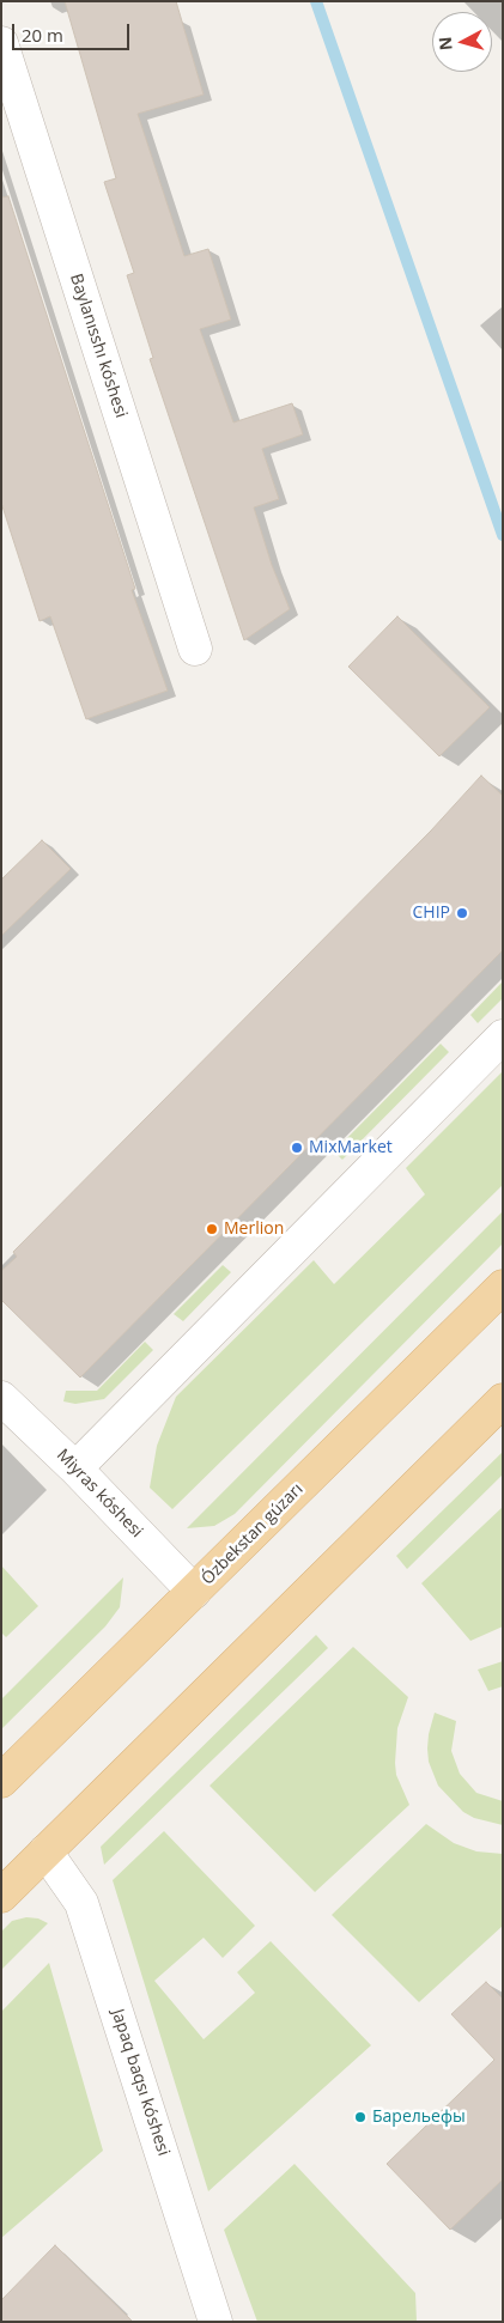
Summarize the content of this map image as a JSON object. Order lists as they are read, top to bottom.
{
  "streets": {
    "main road": ["Ózbekstan gúzarı"],
    "street": ["Baylanısshı kóshesi", "Miyras kóshesi", "Japaq baqsı kóshesi"]
  },
  "crossings": [
    ["Miyras kóshesi", "Ózbekstan gúzarı"]
  ],
  "places": [
    "CHIP",
    "MixMarket",
    "Merlion",
    "Барельефы"
  ],
  "scale_bar": "20 m",
  "north": "left"
}
